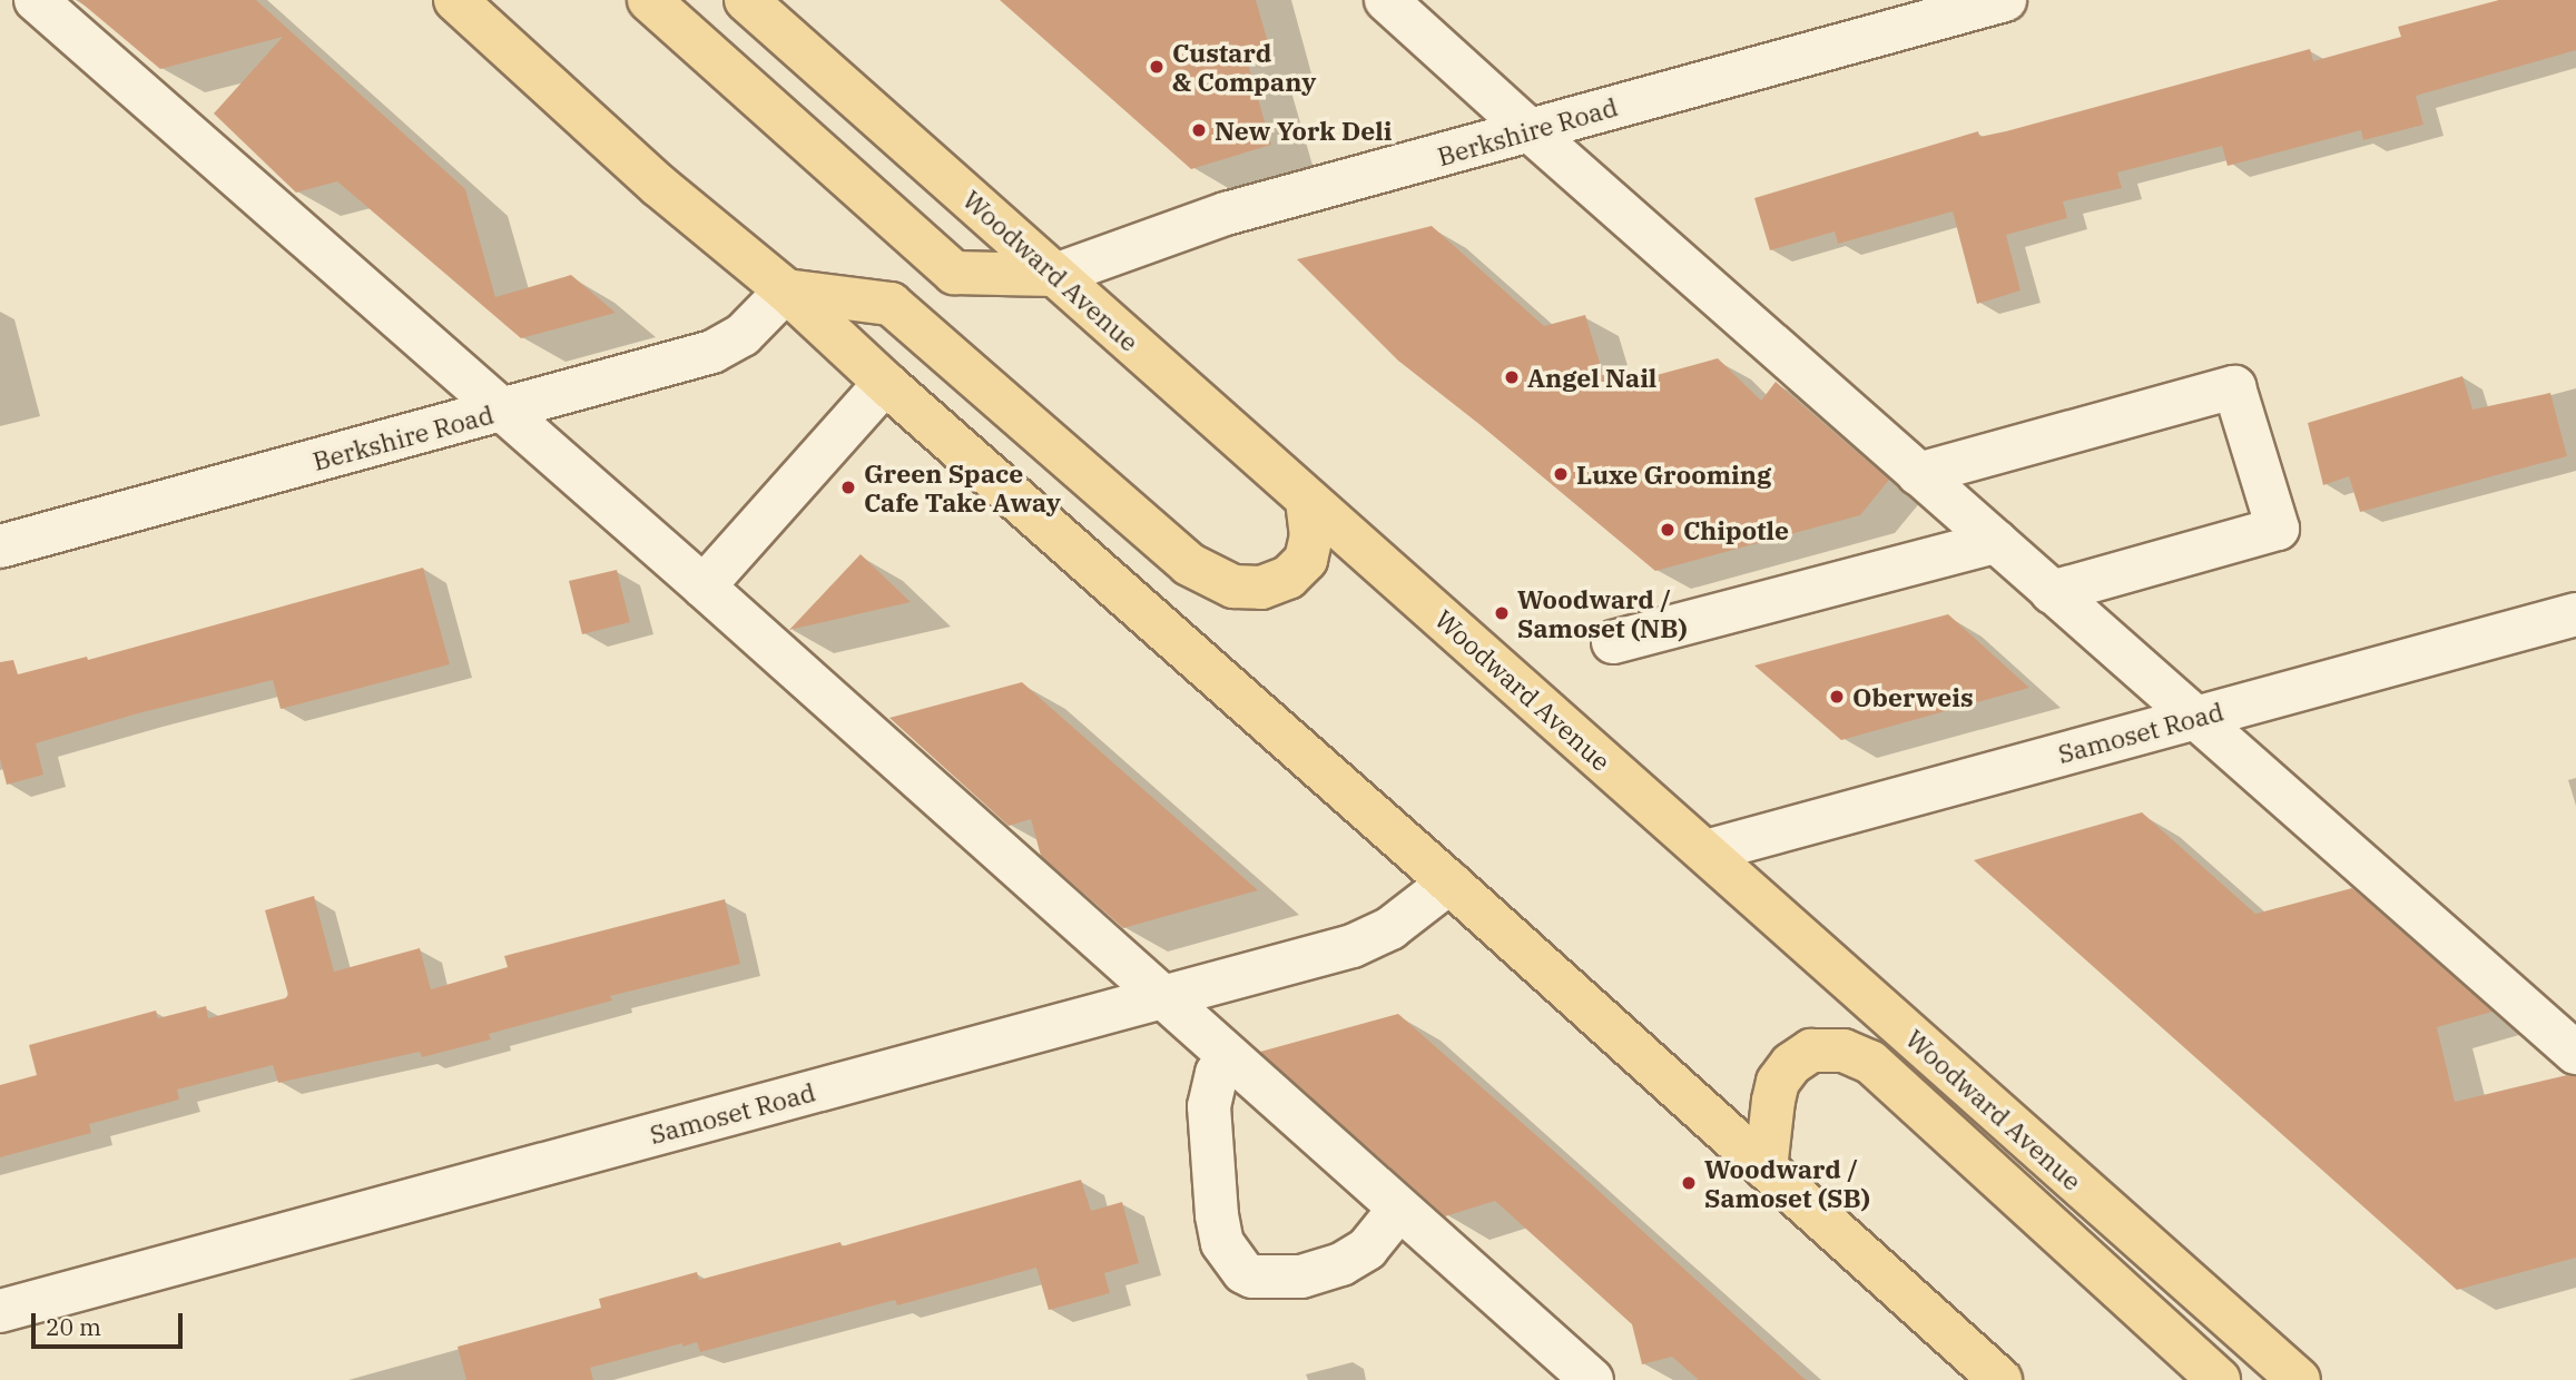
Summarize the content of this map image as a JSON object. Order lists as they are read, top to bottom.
{
  "streets": {
    "main road": ["Woodward Avenue"],
    "street": ["Berkshire Road", "Samoset Road"]
  },
  "crossings": [
    ["Berkshire Road", "Woodward Avenue"],
    ["Woodward Avenue", "Samoset Road"]
  ],
  "places": [
    "Custard & Company",
    "New York Deli",
    "Angel Nail",
    "Luxe Grooming",
    "Green Space Cafe Take Away",
    "Chipotle",
    "Woodward / Samoset (NB)",
    "Oberweis",
    "Woodward / Samoset (SB)"
  ],
  "scale_bar": "20 m"
}
